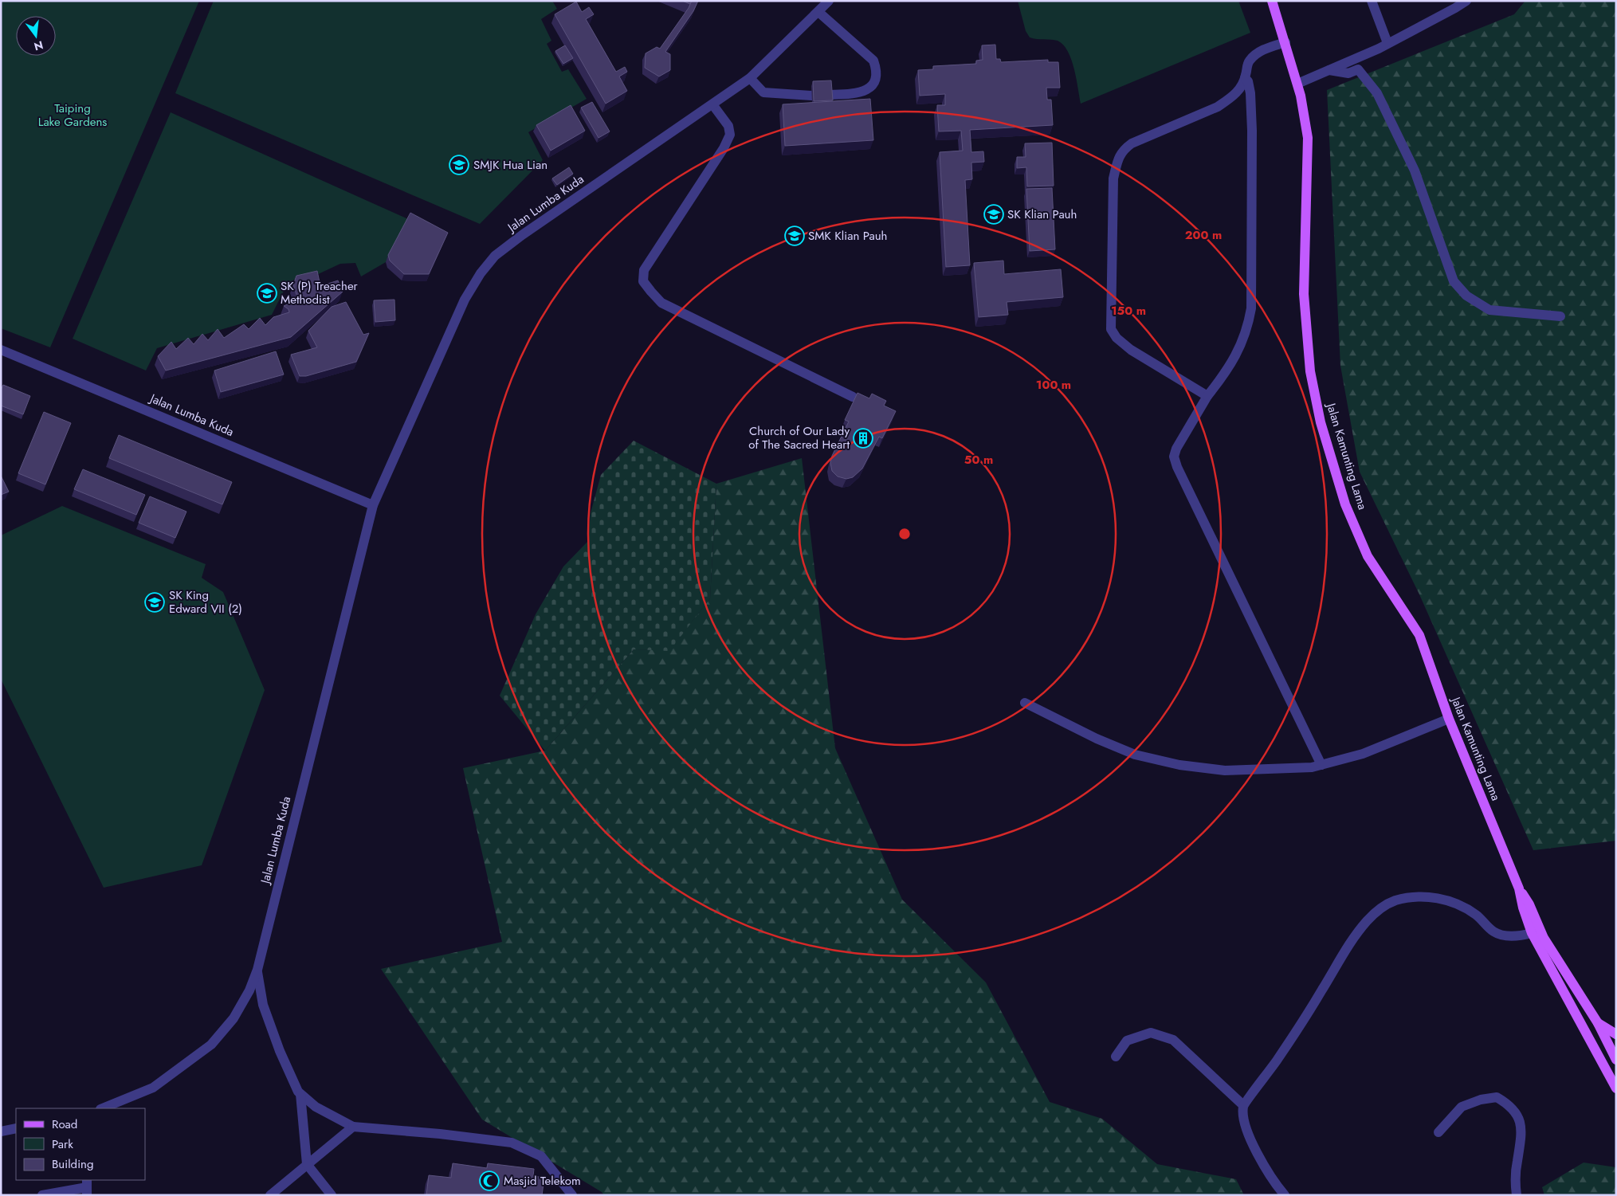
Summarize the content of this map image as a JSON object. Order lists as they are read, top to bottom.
{
  "streets": {
    "main road": ["Jalan Kamunting Lama"],
    "street": ["Jalan Lumba Kuda"]
  },
  "parks": ["Taiping Lake Gardens"],
  "places": {
    "school or university": [
      "SMJK Hua Lian",
      "SK Klian Pauh",
      "SMK Klian Pauh",
      "SK (P) Treacher Methodist",
      "SK King Edward VII (2)"
    ],
    "building": ["Church of Our Lady of The Sacred Heart"],
    "mosque": ["Masjid Telekom"]
  },
  "legend": ["Road", "Park", "Building"],
  "north": "bottom",
  "rings": [
    "200 m",
    "150 m",
    "100 m",
    "50 m"
  ]
}
